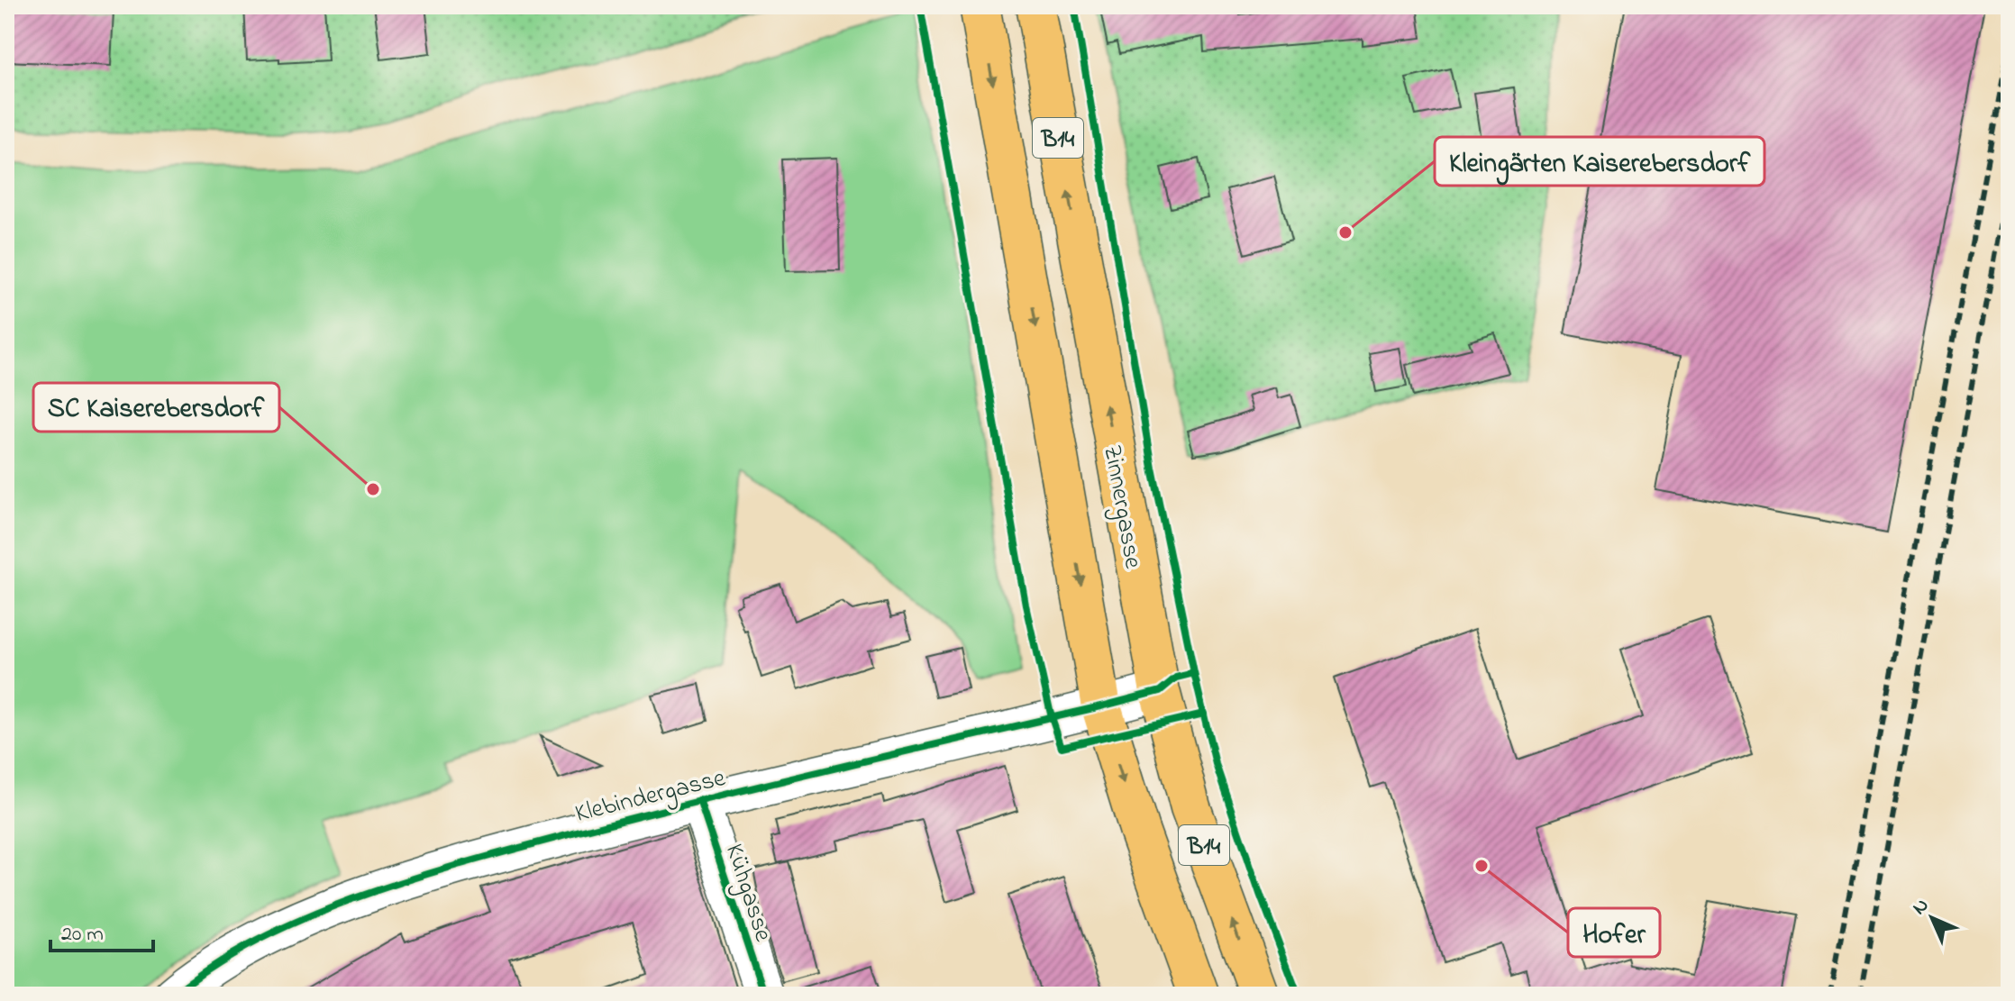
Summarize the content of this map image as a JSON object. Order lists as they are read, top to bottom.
{
  "streets": {
    "main road": ["B14", "Zinnergasse"],
    "street": ["Klebindergasse", "Kühgasse"]
  },
  "crossings": [
    ["B14", "Klebindergasse"],
    ["Zinnergasse", "Klebindergasse"],
    ["Klebindergasse", "Kühgasse"]
  ],
  "places": ["Kleingärten Kaiserebersdorf", "SC Kaiserebersdorf", "Hofer"],
  "scale_bar": "20 m",
  "north": "top left"
}
